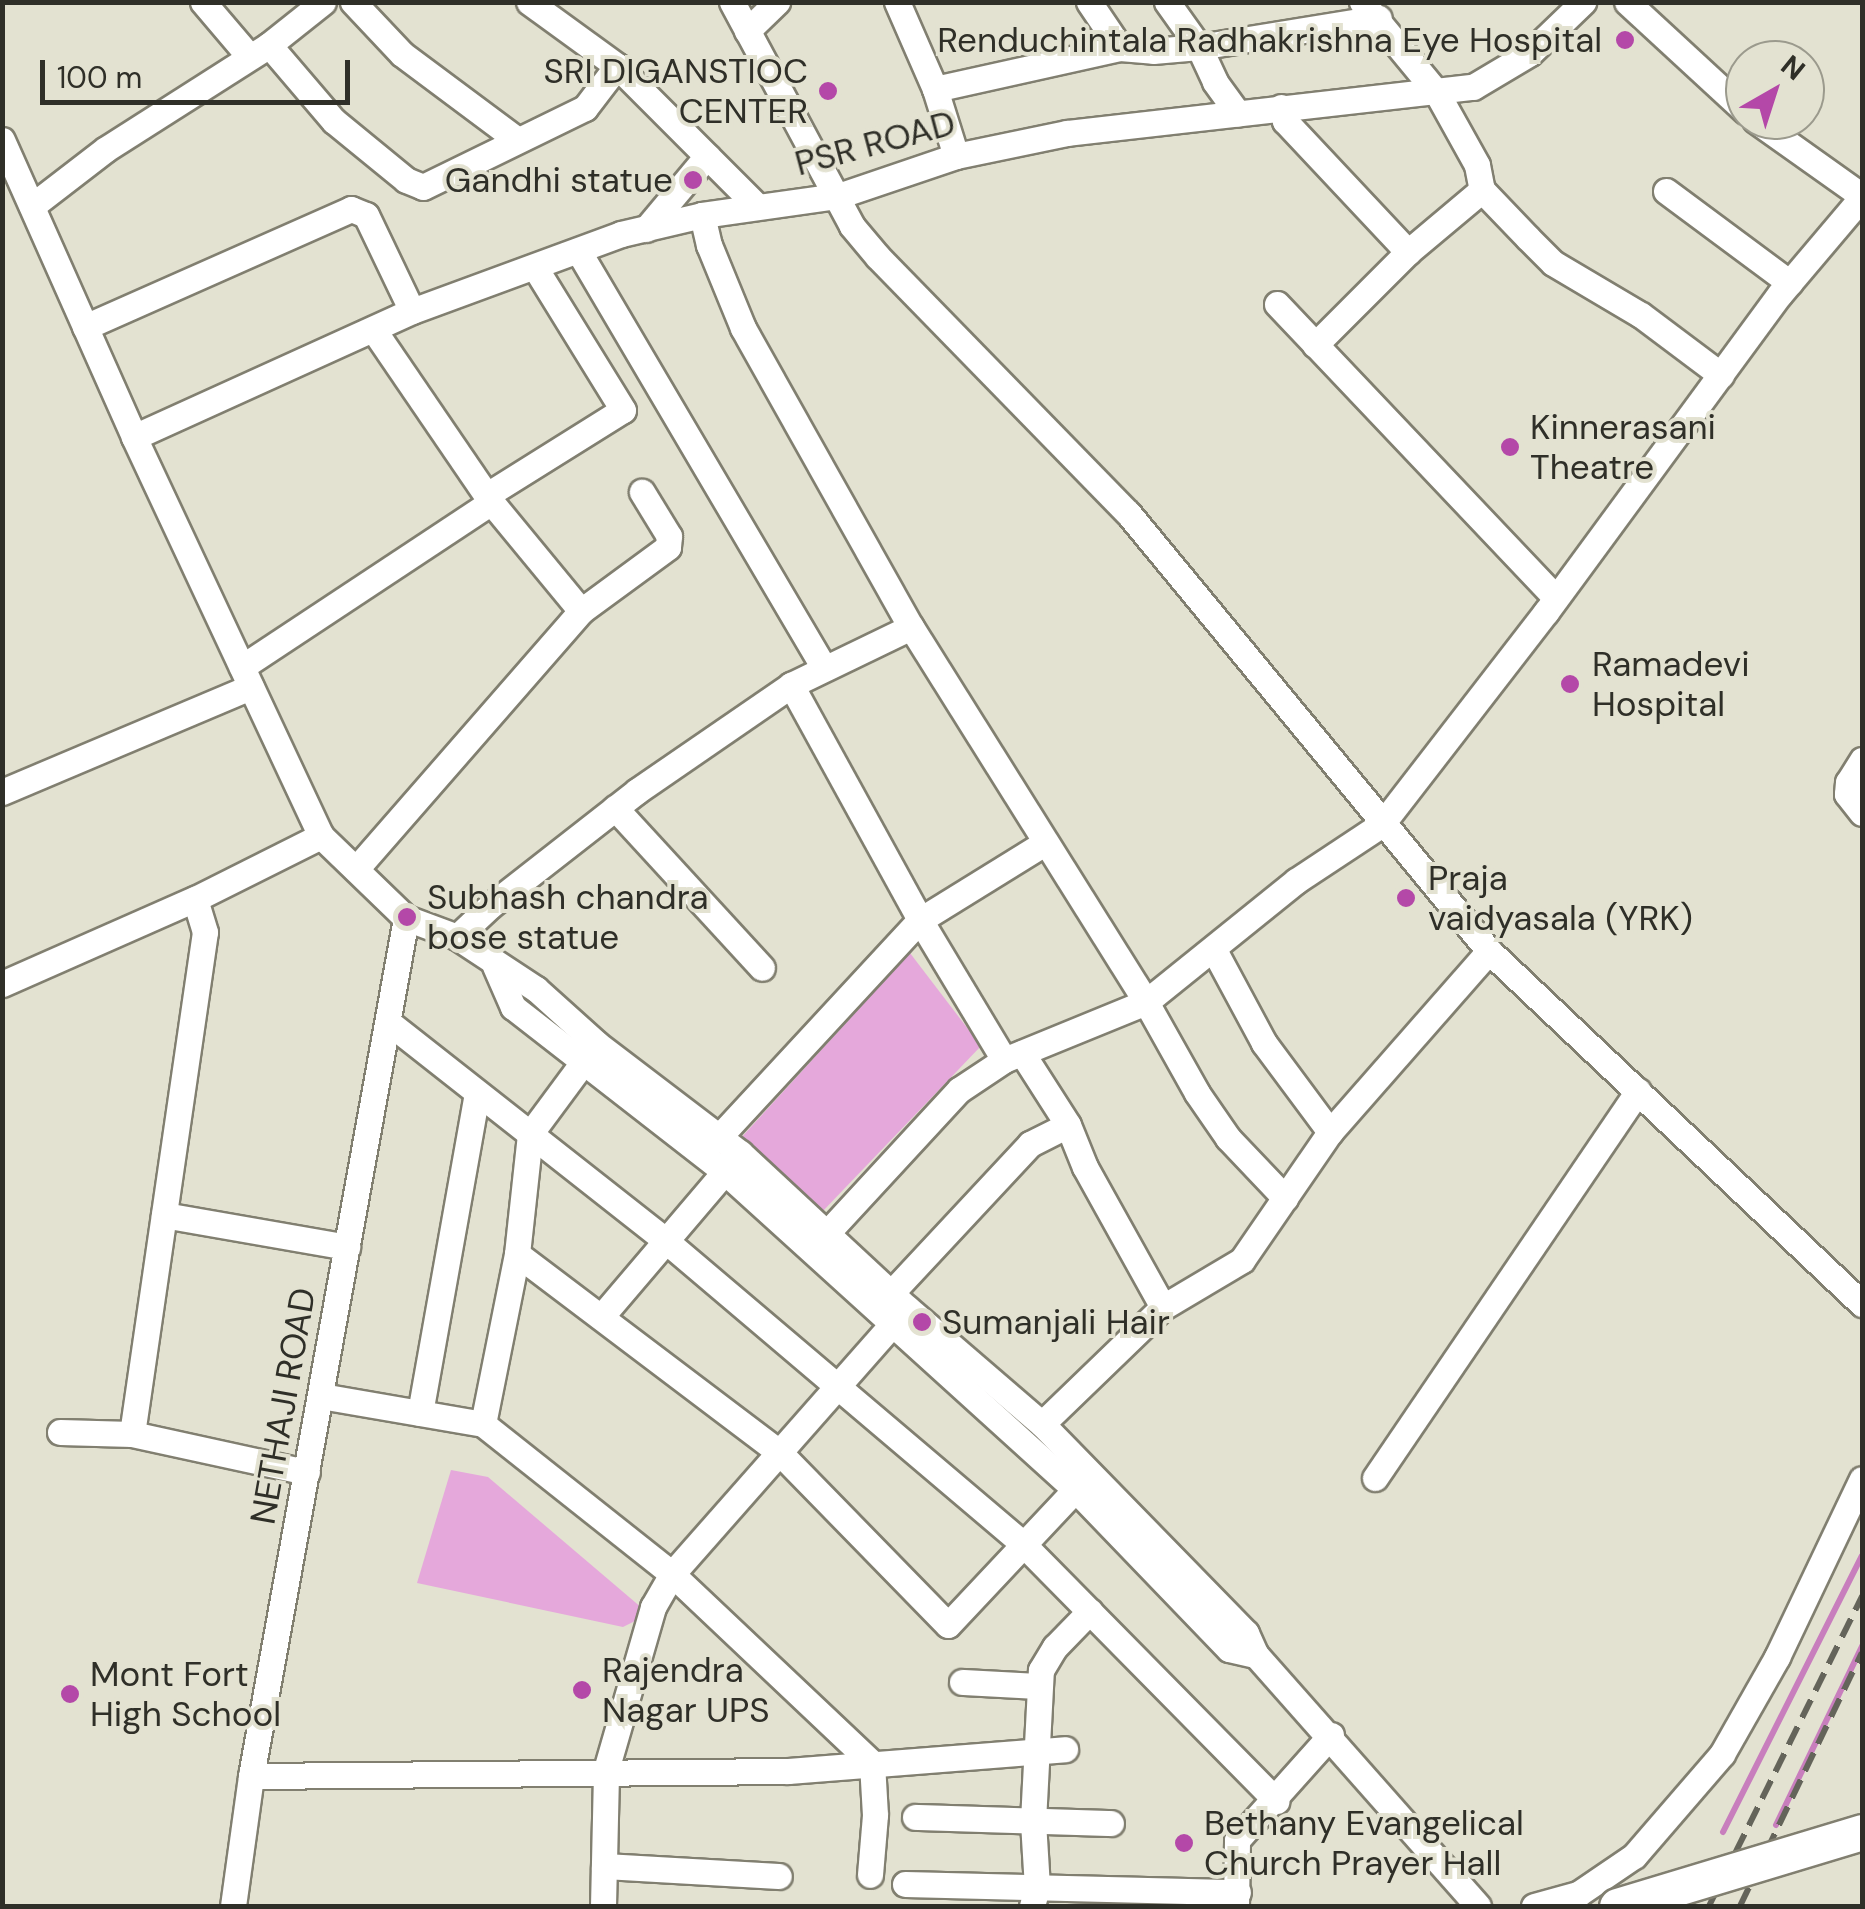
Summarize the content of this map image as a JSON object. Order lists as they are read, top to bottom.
{
  "streets": {
    "street": ["PSR ROAD", "NETHAJI ROAD"]
  },
  "places": [
    "Renduchintala Radhakrishna Eye Hospital",
    "SRI DIGANSTIOC CENTER",
    "Gandhi statue",
    "Kinnerasani Theatre",
    "Ramadevi Hospital",
    "Praja vaidyasala (YRK)",
    "Subhash chandra bose statue",
    "Sumanjali Hair",
    "Rajendra Nagar UPS",
    "Mont Fort High School",
    "Bethany Evangelical Church Prayer Hall"
  ],
  "scale_bar": "100 m",
  "north": "top right"
}
